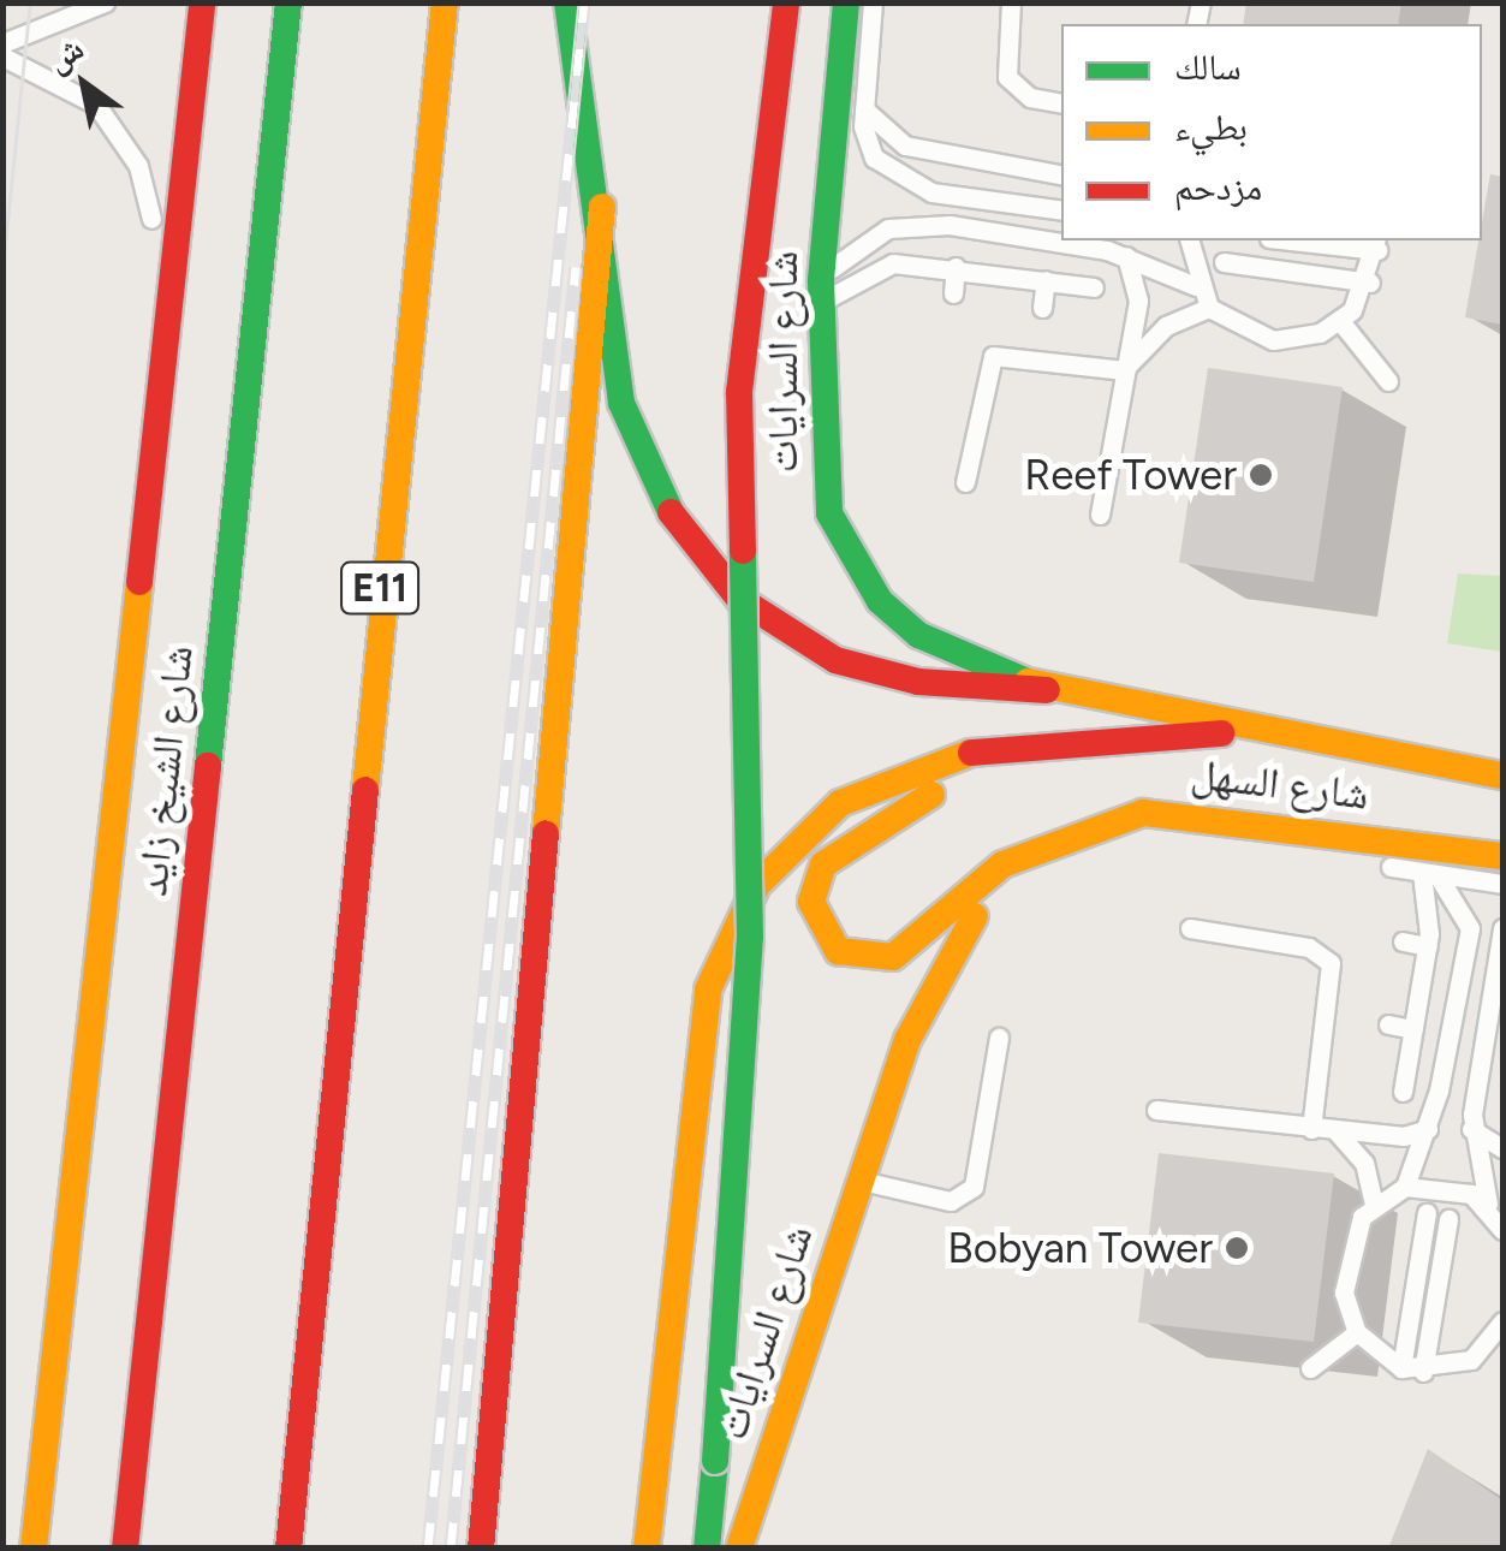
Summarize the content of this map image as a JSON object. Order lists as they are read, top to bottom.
{
  "streets": {
    "main road": [
      "شارع السرايات",
      "E11",
      "شارع الشيخ زايد",
      "شارع السهل"
    ]
  },
  "crossings": [
    ["شارع السرايات", "شارع السهل"]
  ],
  "places": ["Reef Tower", "Bobyan Tower"],
  "legend": ["سالك", "بطيء", "مزدحم"],
  "north": "top left"
}
